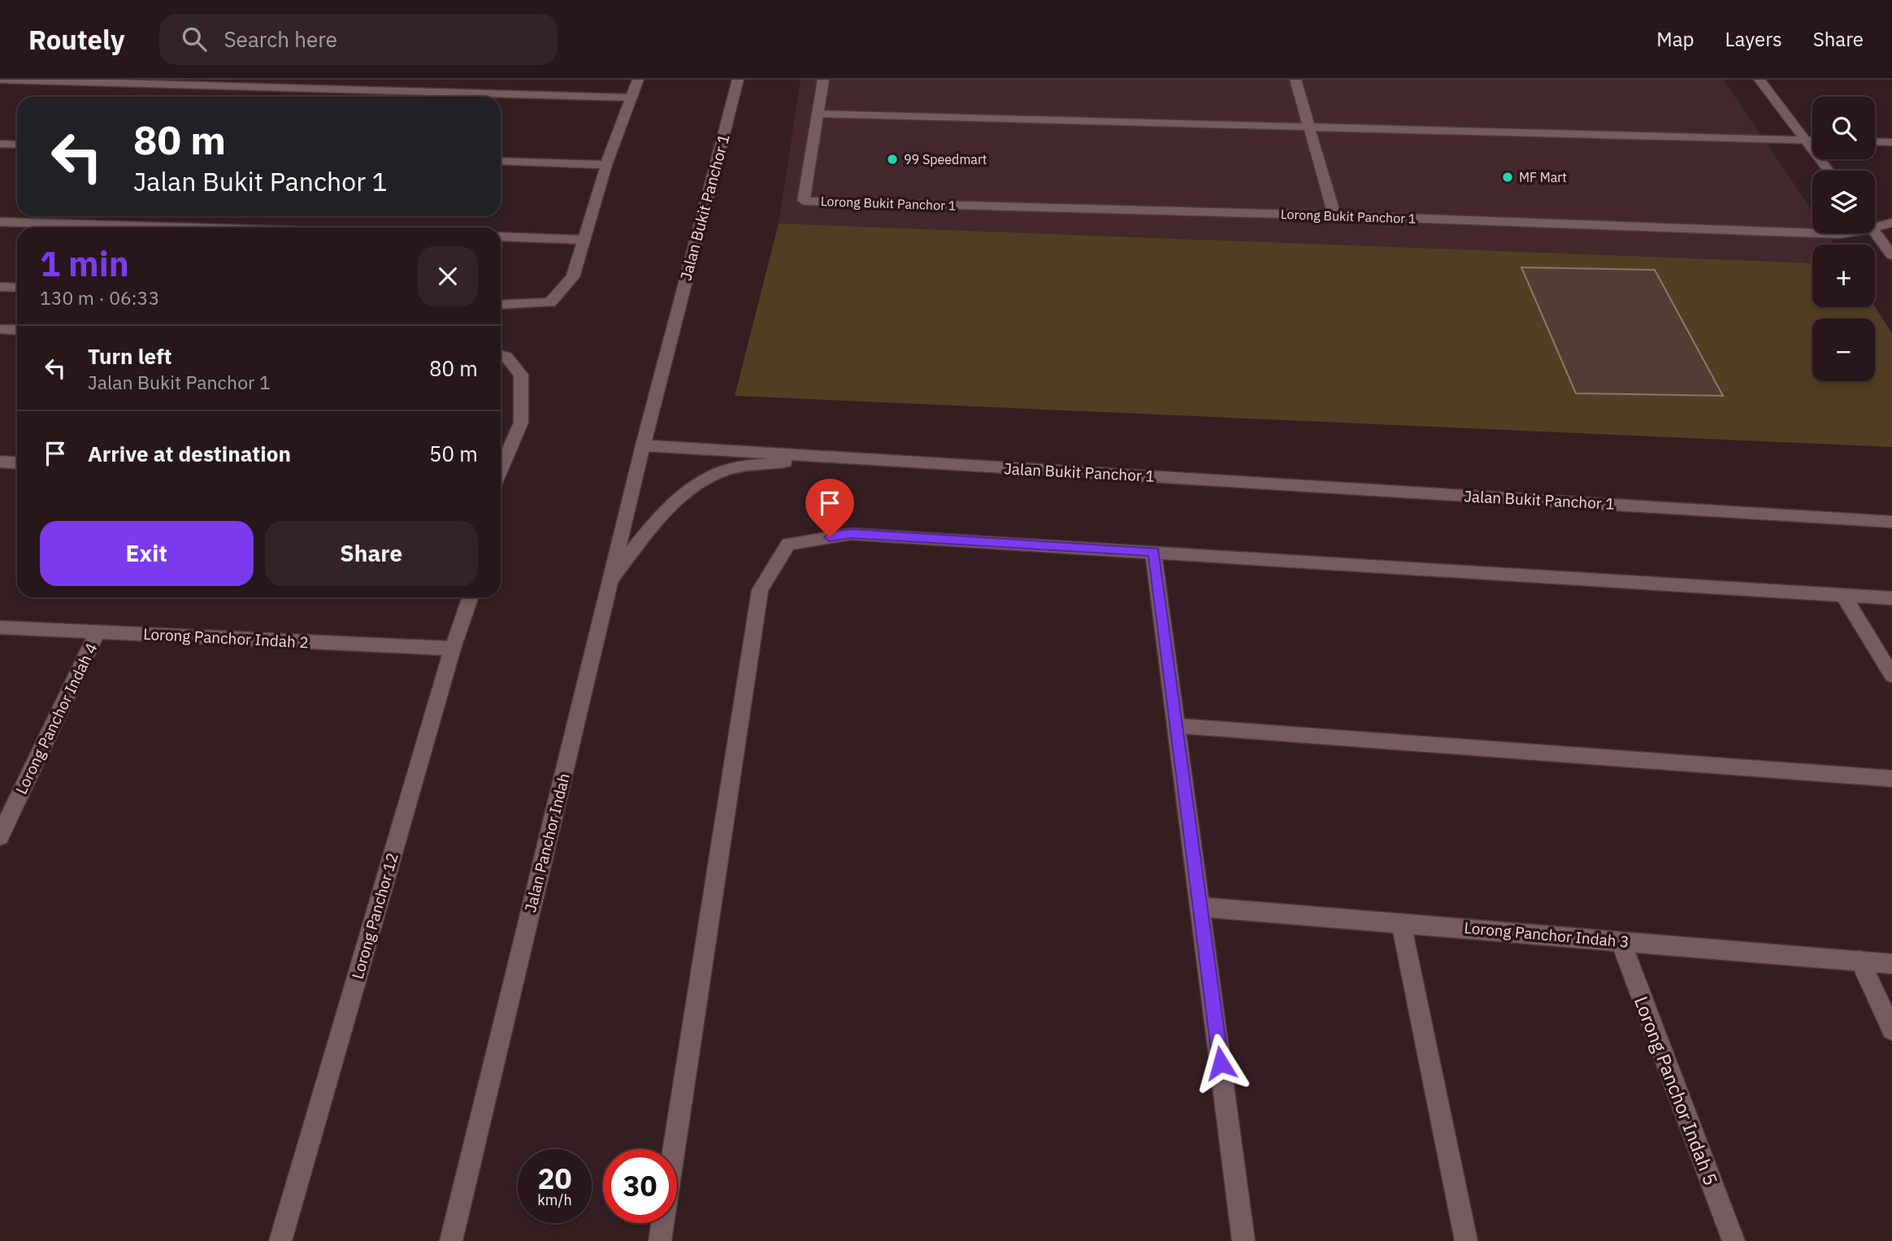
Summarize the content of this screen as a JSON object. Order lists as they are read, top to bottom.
{
  "streets": {
    "street": [
      "Lorong Bukit Panchor 1",
      "Jalan Bukit Panchor 1",
      "Lorong Panchor Indah 2",
      "Lorong Panchor Indah 4",
      "Jalan Panchor Indah",
      "Lorong Panchor 12",
      "Lorong Panchor Indah 3",
      "Lorong Panchor Indah 5"
    ]
  },
  "crossings": [
    ["Jalan Bukit Panchor 1", "Jalan Panchor Indah"],
    ["Lorong Panchor Indah 2", "Lorong Panchor Indah 4"],
    ["Lorong Panchor Indah 2", "Lorong Panchor 12"],
    ["Lorong Panchor Indah 3", "Lorong Panchor Indah 5"]
  ],
  "places": ["99 Speedmart", "MF Mart"],
  "page": {
    "header": "Routely",
    "search": "Search here",
    "nav": ["Map", "Layers", "Share"],
    "map_buttons": ["+", "−"],
    "turn": ["80 m", "Jalan Bukit Panchor 1"],
    "heading": ["1 min", "130 m · 06:33"],
    "list": [
      {
        "name": "Turn left",
        "note": "Jalan Bukit Panchor 1",
        "value": "80 m"
      },
      {
        "name": "Arrive at destination",
        "value": "50 m"
      }
    ],
    "buttons": ["Exit", "Share"],
    "speed": "20 km/h",
    "limit": "30"
  }
}
